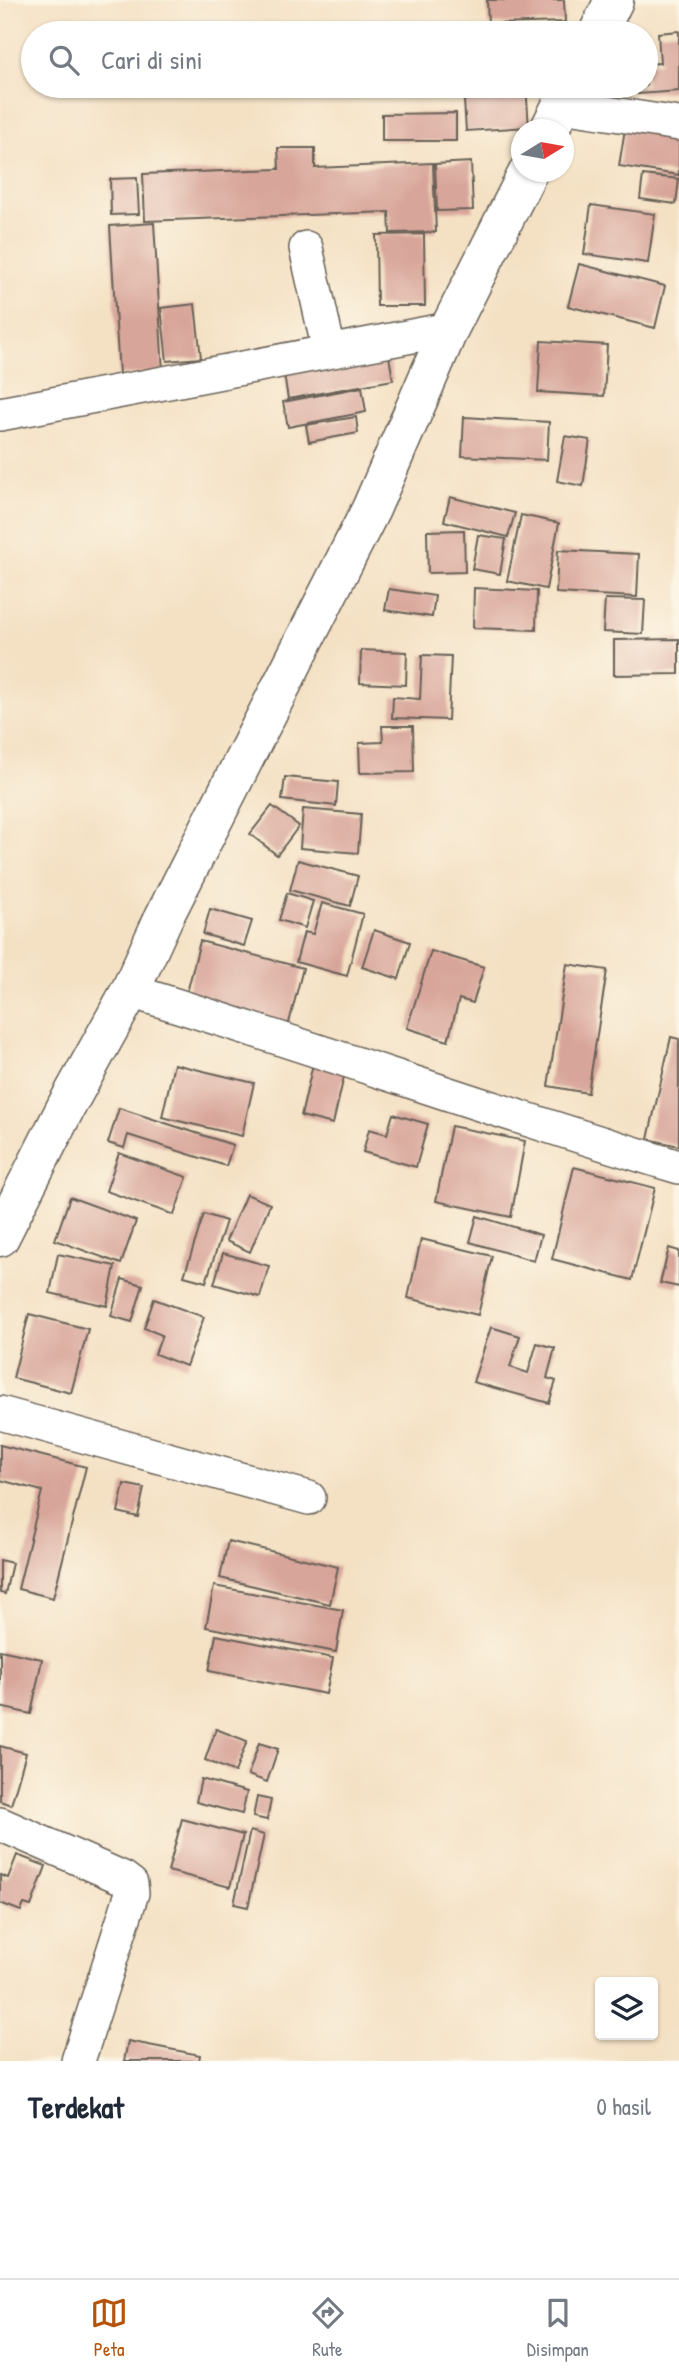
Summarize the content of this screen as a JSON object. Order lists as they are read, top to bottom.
{
  "north": "right",
  "page": {
    "search": "Cari di sini",
    "heading": ["Terdekat", "0 hasil"],
    "nav": ["Peta", "Rute", "Disimpan"]
  }
}
